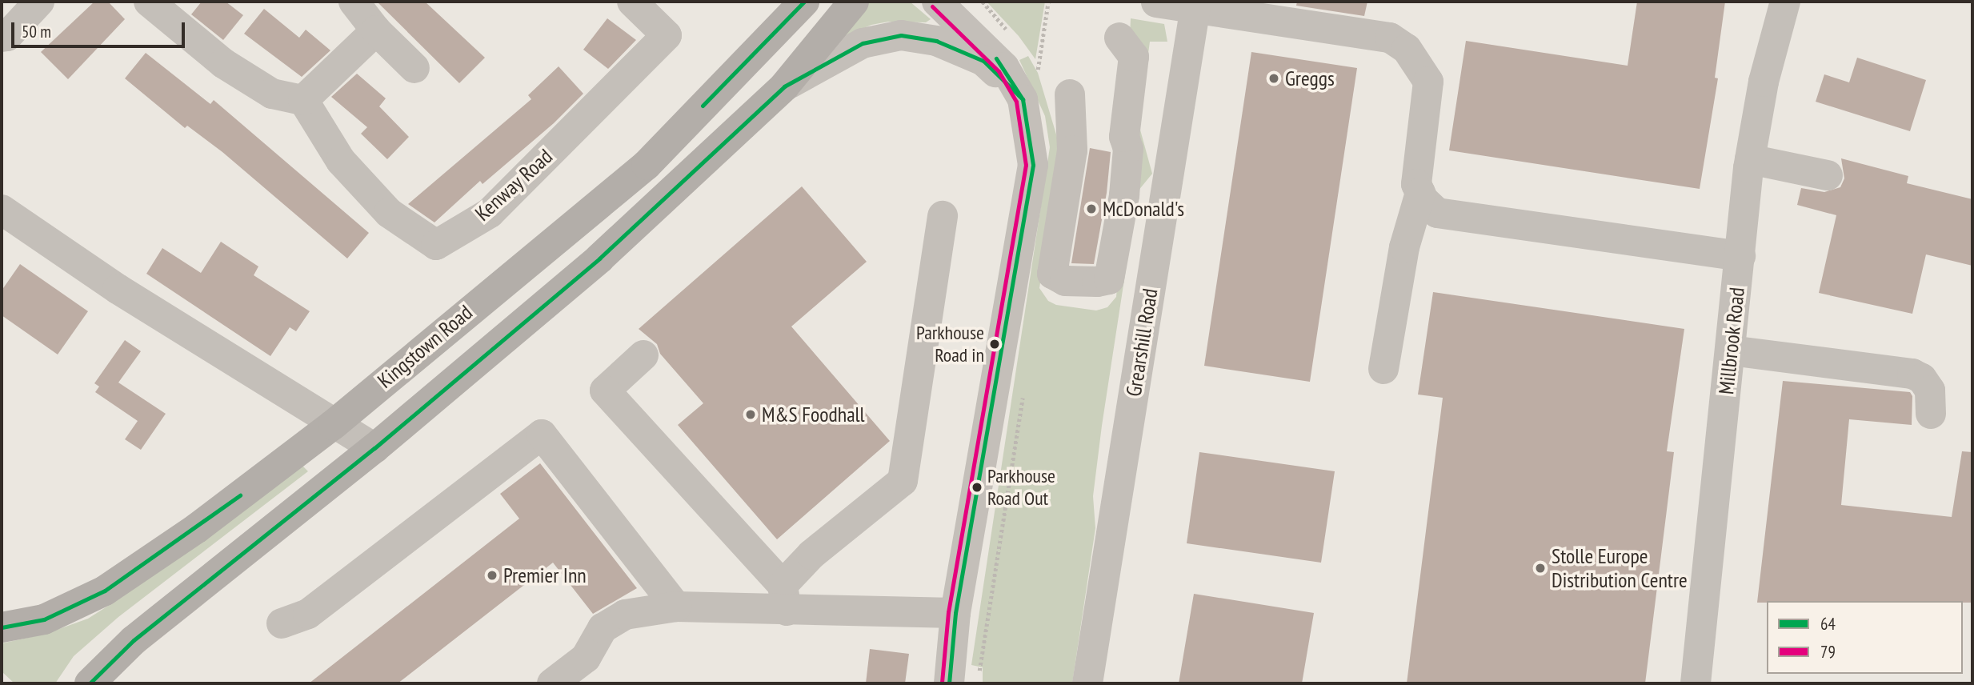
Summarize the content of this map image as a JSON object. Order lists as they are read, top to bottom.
{
  "streets": {
    "main road": ["Kingstown Road"],
    "street": ["Kenway Road", "Millbrook Road", "Grearshill Road"]
  },
  "places": [
    "Greggs",
    "McDonald's",
    "Parkhouse Road in",
    "M&S Foodhall",
    "Parkhouse Road Out",
    "Stolle Europe Distribution Centre",
    "Premier Inn"
  ],
  "lines": ["transit line 64", "transit line 79"],
  "legend": ["64", "79"],
  "scale_bar": "50 m"
}
